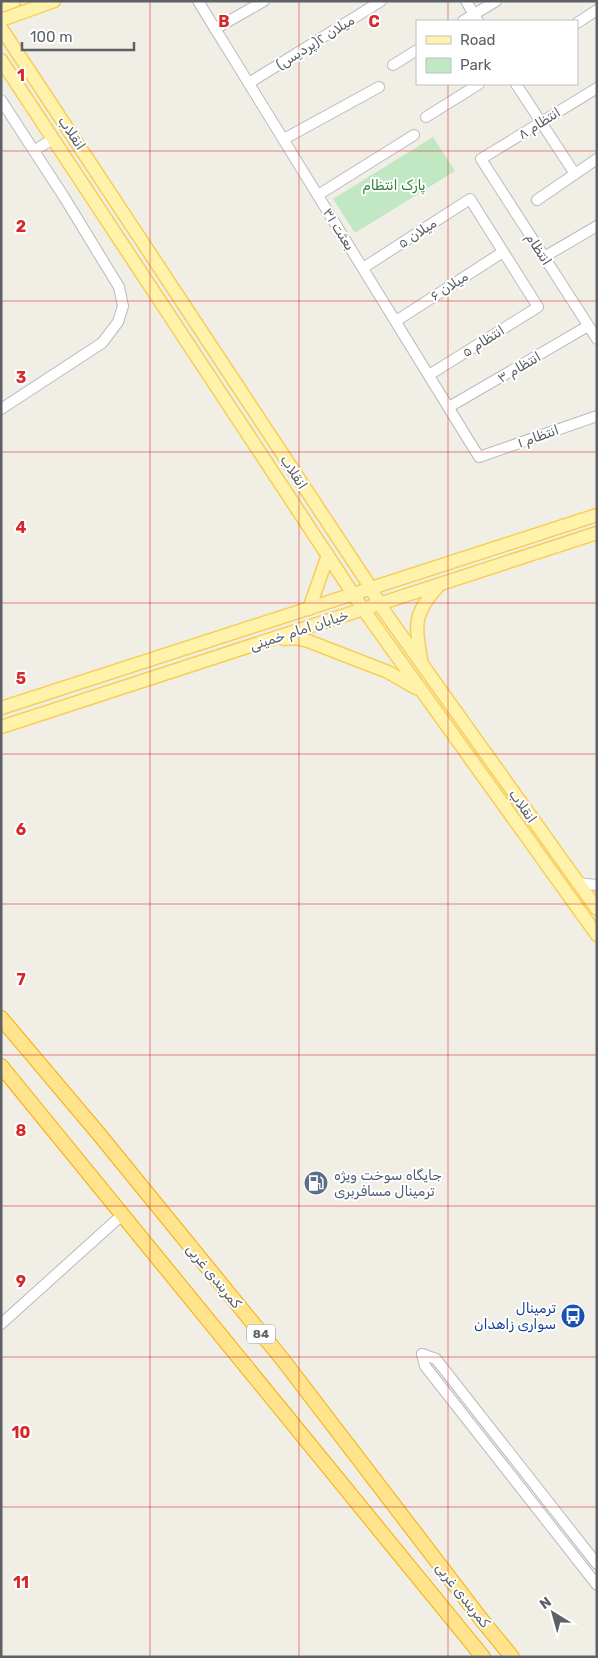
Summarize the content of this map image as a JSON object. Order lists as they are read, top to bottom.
{
  "streets": {
    "highway": ["کمربندی غربی", "84"],
    "main road": ["انقلاب", "خیابان امام خمینی"],
    "street": [
      "میلان ۲(پردیس)",
      "انتظام ۸",
      "بعثت ۳۱",
      "میلان ۵",
      "انتظام",
      "میلان ۶",
      "انتظام ۵",
      "انتظام ۳",
      "انتظام ۱"
    ]
  },
  "crossings": [
    ["میلان ۲(پردیس)", "بعثت ۳۱"],
    ["انتظام ۸", "انتظام"],
    ["انقلاب", "خیابان امام خمینی"],
    ["بعثت ۳۱", "میلان ۵"],
    ["بعثت ۳۱", "میلان ۶"],
    ["بعثت ۳۱", "انتظام ۵"],
    ["بعثت ۳۱", "انتظام ۳"],
    ["بعثت ۳۱", "انتظام ۱"],
    ["میلان ۵", "میلان ۶"],
    ["میلان ۵", "انتظام ۵"],
    ["انتظام", "انتظام ۳"],
    ["میلان ۶", "انتظام ۵"]
  ],
  "parks": ["پارک انتظام"],
  "places": {
    "fuel station": ["جایگاه سوخت ویژه ترمینال مسافربری"],
    "bus stop": ["ترمینال سواری زاهدان"]
  },
  "legend": ["Road", "Park"],
  "scale_bar": "100 m",
  "north": "top left",
  "grid": {
    "columns": ["B", "C"],
    "rows": [
      "1",
      "2",
      "3",
      "4",
      "5",
      "6",
      "7",
      "8",
      "9",
      "10",
      "11"
    ]
  }
}
